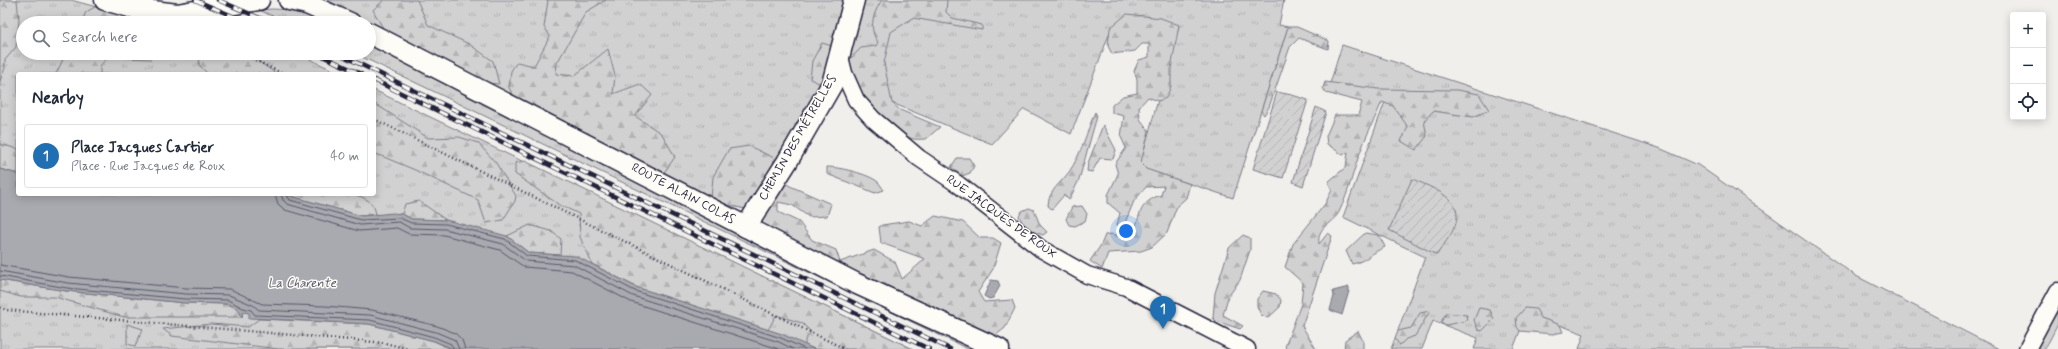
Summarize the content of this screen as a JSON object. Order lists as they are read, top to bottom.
{
  "streets": {
    "street": ["CHEMIN DES MÉTRELLES", "ROUTE ALAIN COLAS", "RUE JACQUES DE ROUX"]
  },
  "crossings": [
    ["CHEMIN DES MÉTRELLES", "ROUTE ALAIN COLAS"],
    ["CHEMIN DES MÉTRELLES", "RUE JACQUES DE ROUX"]
  ],
  "water": ["La Charente"],
  "page": {
    "map_buttons": ["+", "−"],
    "search": "Search here",
    "heading": "Nearby",
    "list": [
      {
        "mark": "1",
        "name": "Place Jacques Cartier",
        "note": "Place · Rue Jacques de Roux",
        "value": "40 m"
      }
    ],
    "pins": "1"
  }
}
